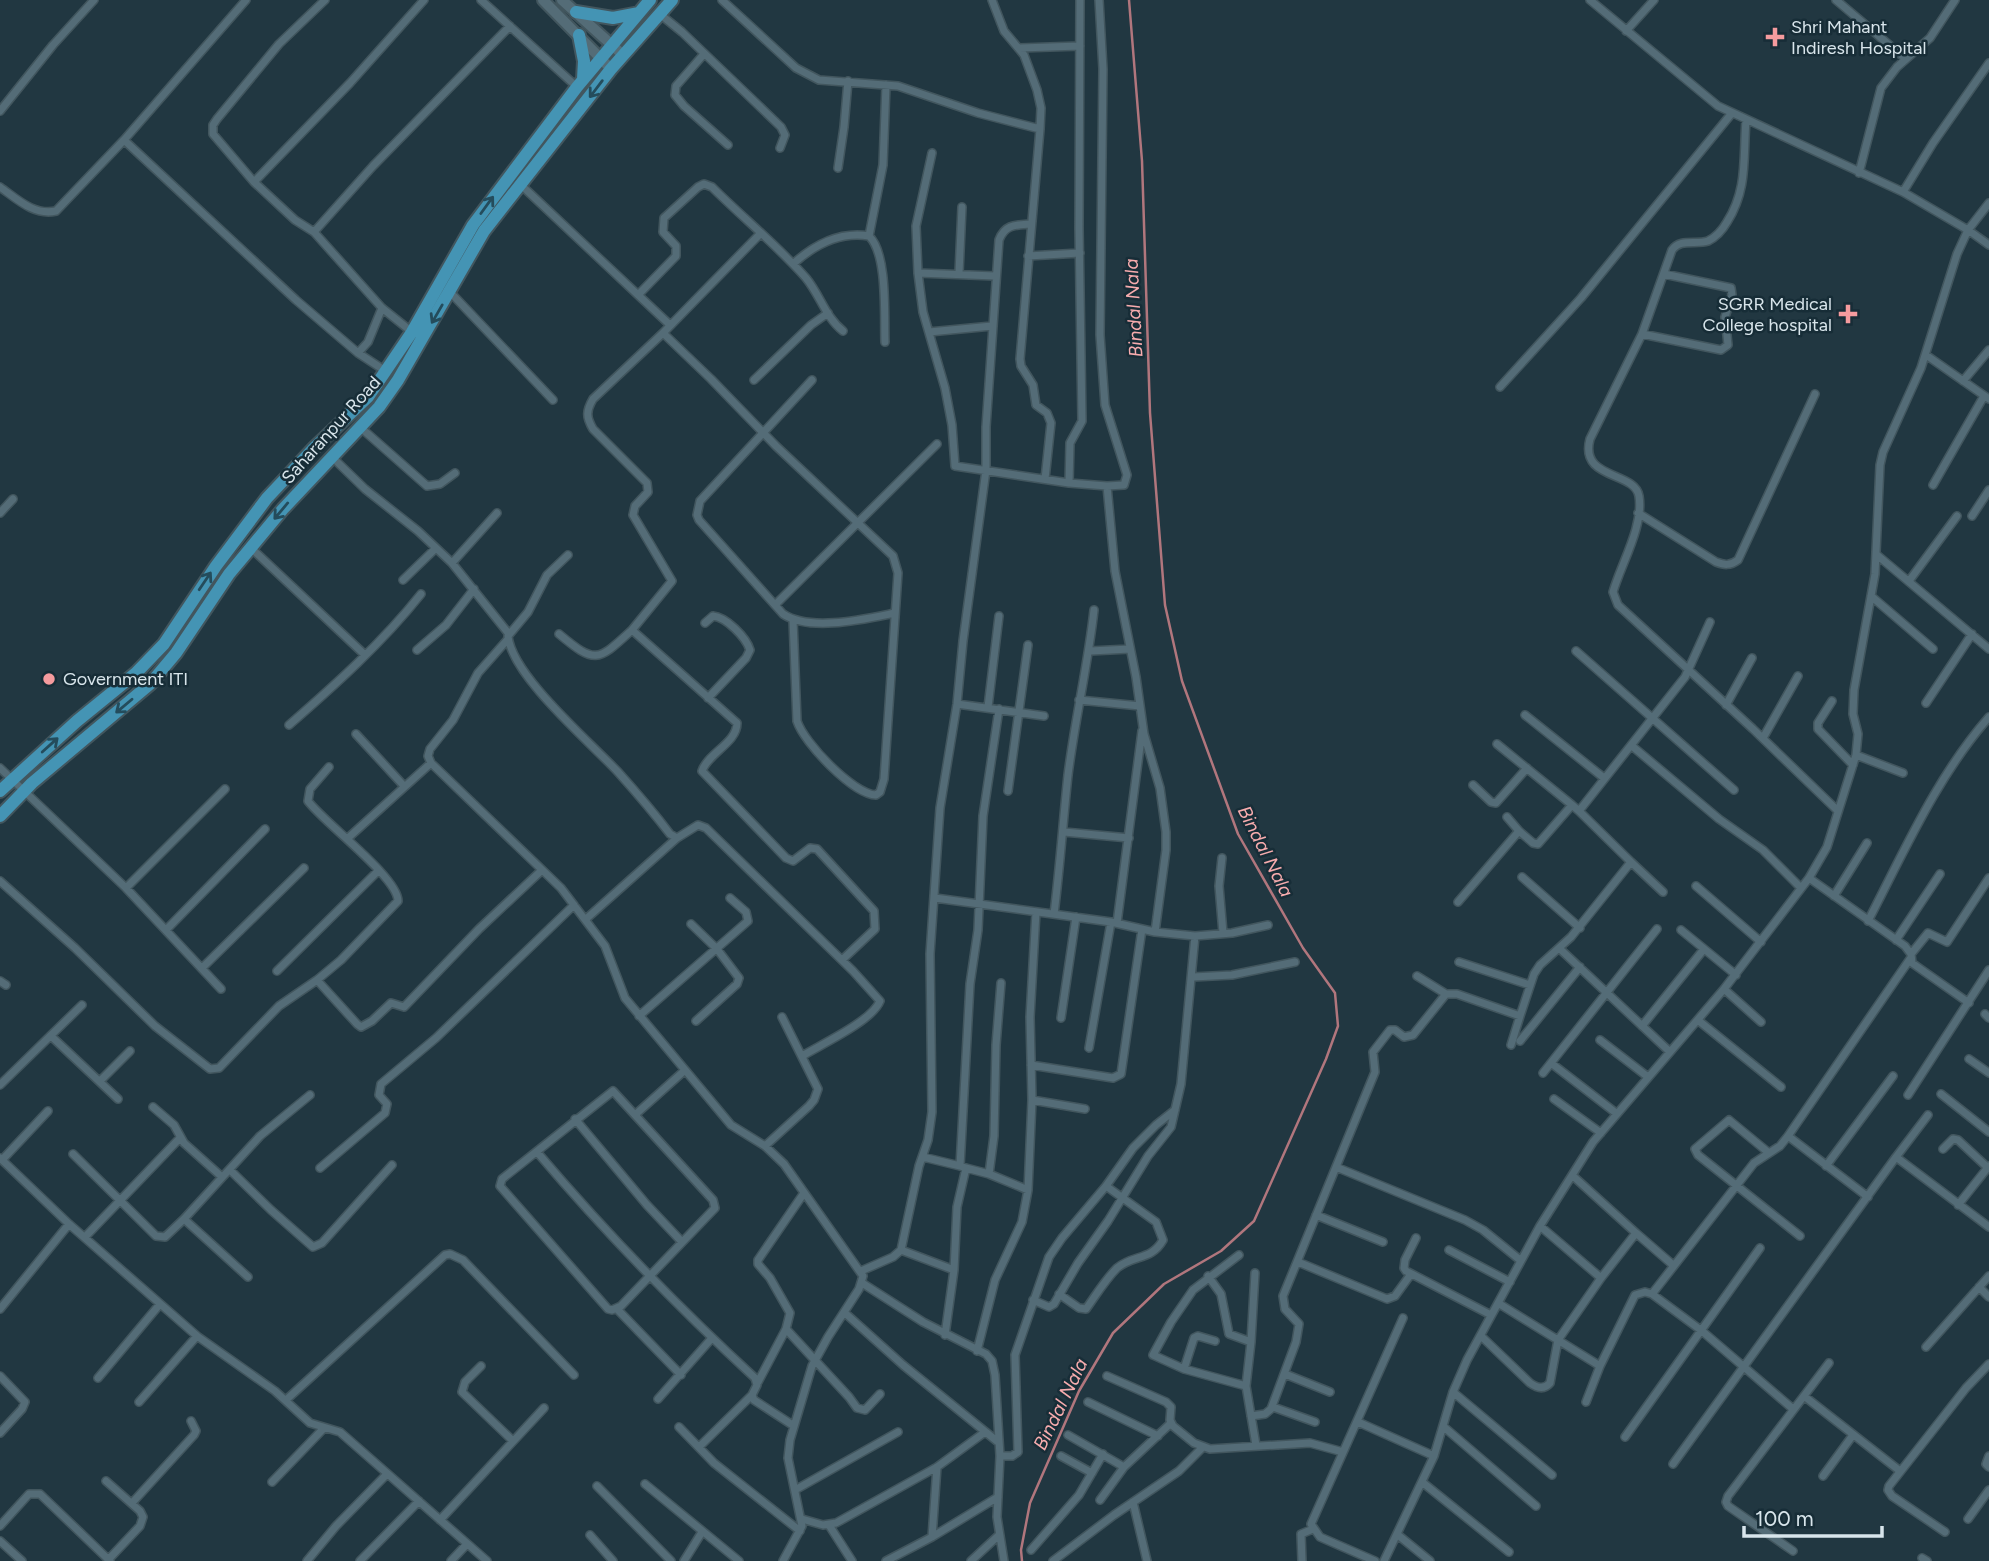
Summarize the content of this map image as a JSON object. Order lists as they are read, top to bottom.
{
  "streets": {
    "main road": ["Saharanpur Road"]
  },
  "water": ["Bindal Nala"],
  "places": {
    "health": ["Shri Mahant Indiresh Hospital", "SGRR Medical College hospital"],
    "other": ["Government ITI"]
  },
  "scale_bar": "100 m"
}
